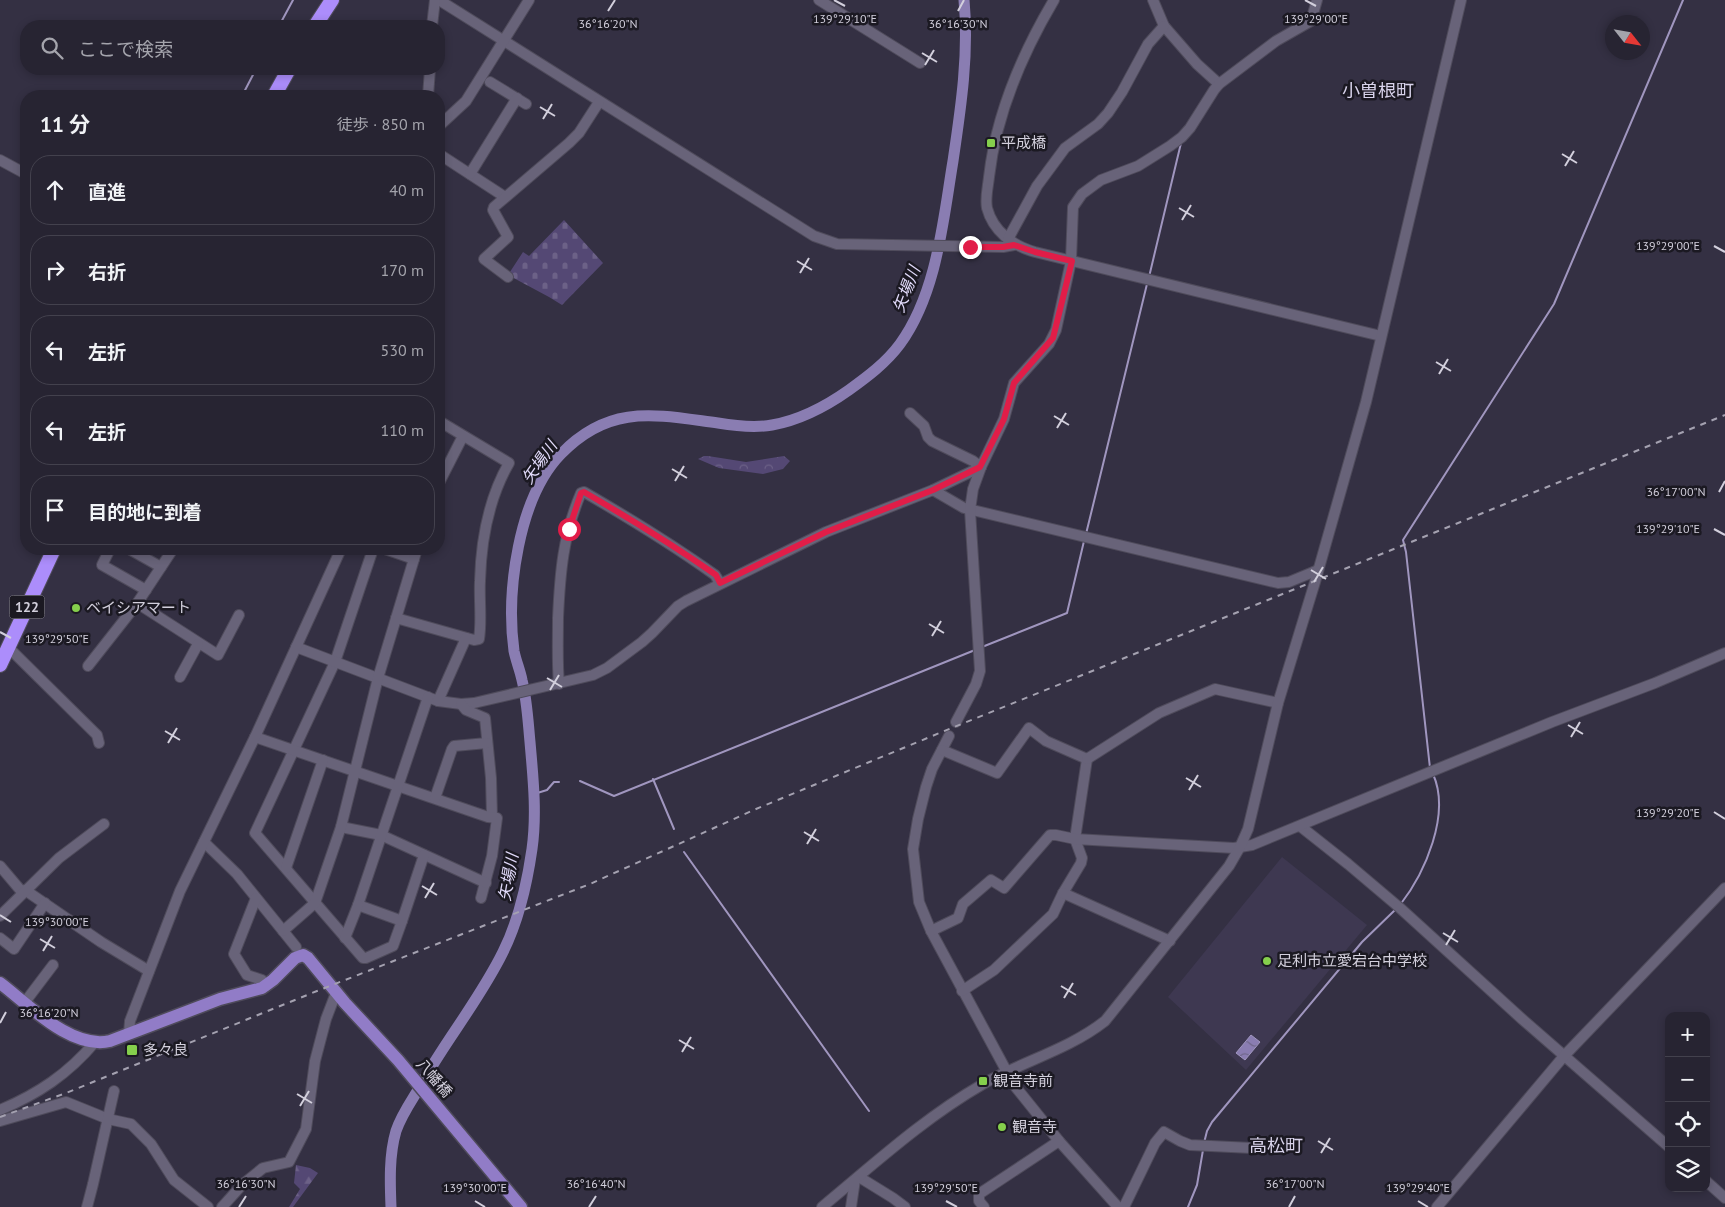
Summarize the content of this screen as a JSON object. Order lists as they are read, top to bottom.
{
  "streets": {
    "highway": ["122"],
    "main road": ["八幡橋"]
  },
  "districts": ["小曽根町", "高松町"],
  "water": ["矢場川"],
  "places": {
    "transit": ["平成橋", "多々良", "観音寺前"],
    "other": ["ベイシアマート", "足利市立愛宕台中学校", "観音寺"]
  },
  "north": "bottom right",
  "page": {
    "search": "ここで検索",
    "heading": ["11 分", "徒歩 · 850 m"],
    "list": [
      ["直進", "40 m"],
      ["右折", "170 m"],
      ["左折", "530 m"],
      ["左折", "110 m"],
      "目的地に到着"
    ],
    "map_buttons": ["+", "−"]
  },
  "coordinates": [
    "139°29'10\"E",
    "139°29'00\"E",
    "36°16'20\"N",
    "36°16'30\"N",
    "36°17'00\"N",
    "139°29'50\"E",
    "139°29'20\"E",
    "139°30'00\"E",
    "36°16'40\"N",
    "139°29'40\"E"
  ]
}
